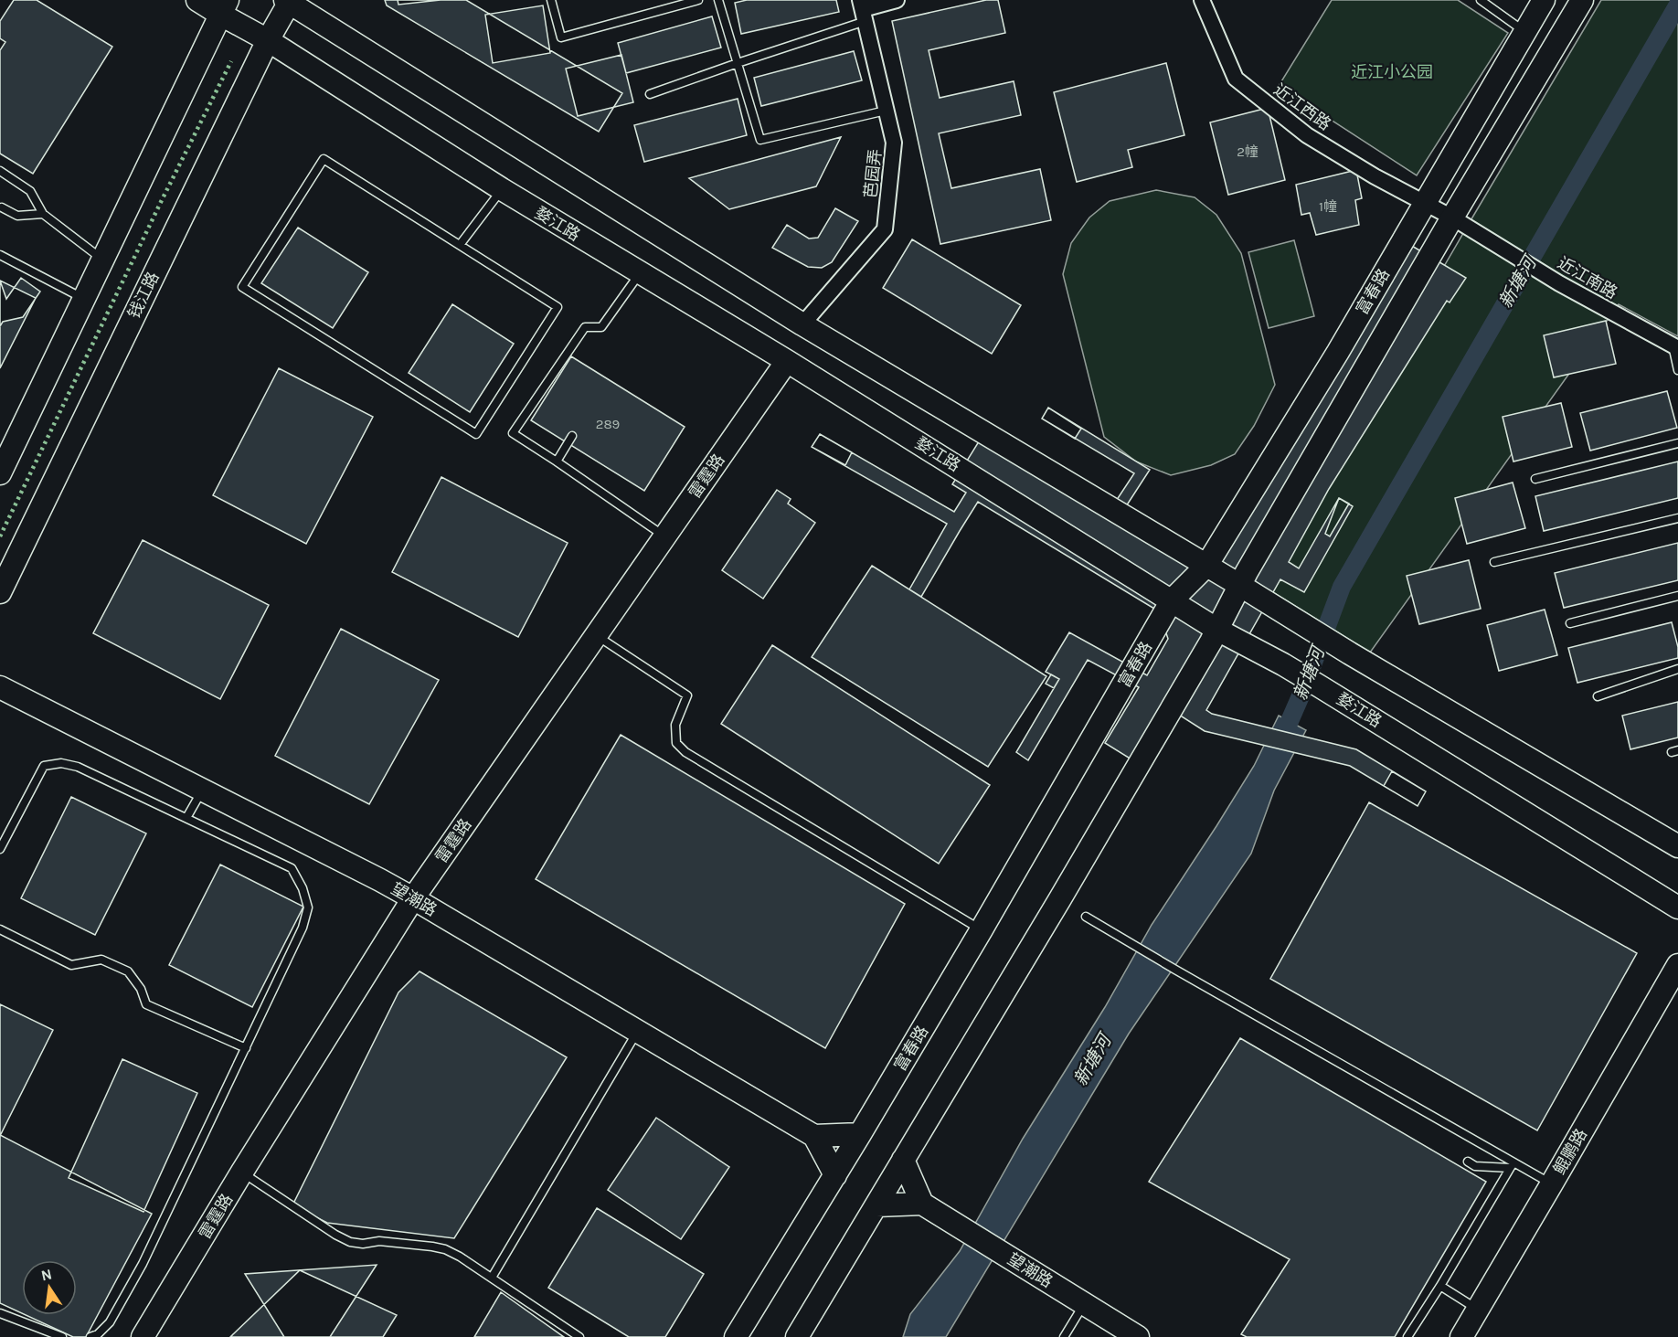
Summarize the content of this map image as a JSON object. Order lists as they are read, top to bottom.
{
  "streets": {
    "street": [
      "近江西路",
      "芭园弄",
      "婺江路",
      "近江南路",
      "富春路",
      "钱江路",
      "雷霆路",
      "望潮路",
      "鲲鹏路"
    ]
  },
  "crossings": [
    ["近江西路", "近江南路"],
    ["近江西路", "富春路"],
    ["婺江路", "富春路"],
    ["婺江路", "钱江路"],
    ["婺江路", "雷霆路"],
    ["近江南路", "富春路"],
    ["雷霆路", "望潮路"]
  ],
  "water": ["新塘河"],
  "parks": ["近江小公园"],
  "house_numbers": ["2幢", "1幢", "289"],
  "north": "top"
}
